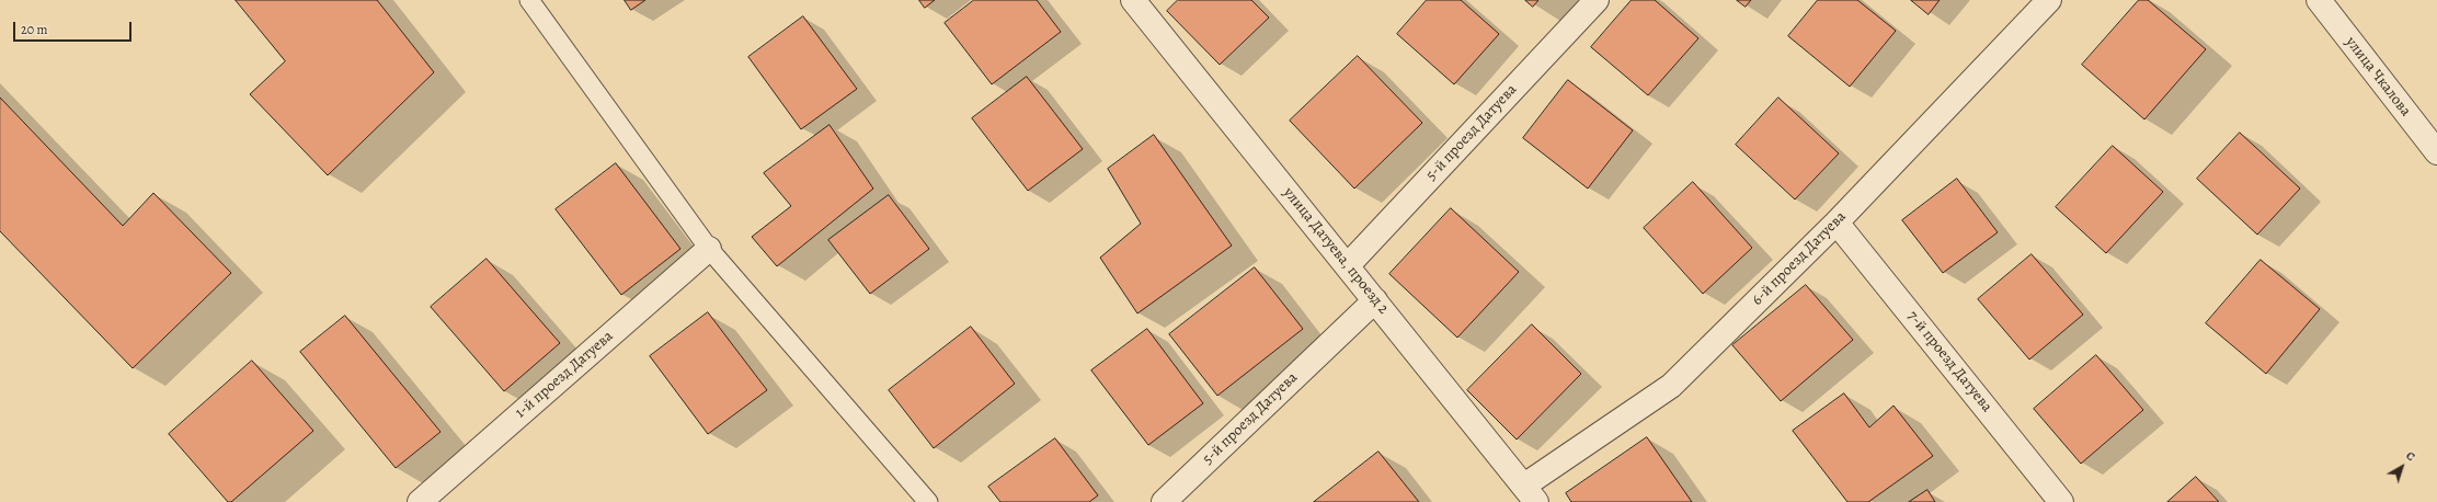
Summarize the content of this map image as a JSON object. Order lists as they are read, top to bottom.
{
  "streets": {
    "street": [
      "улица Чкалова",
      "5-й проезд Датуева",
      "улица Датуева, проезд 2",
      "6-й проезд Датуева",
      "7-й проезд Датуева",
      "1-й проезд Датуева"
    ]
  },
  "crossings": [
    ["5-й проезд Датуева", "улица Датуева, проезд 2"],
    ["улица Датуева, проезд 2", "6-й проезд Датуева"],
    ["6-й проезд Датуева", "7-й проезд Датуева"]
  ],
  "scale_bar": "20 m",
  "north": "top right"
}
